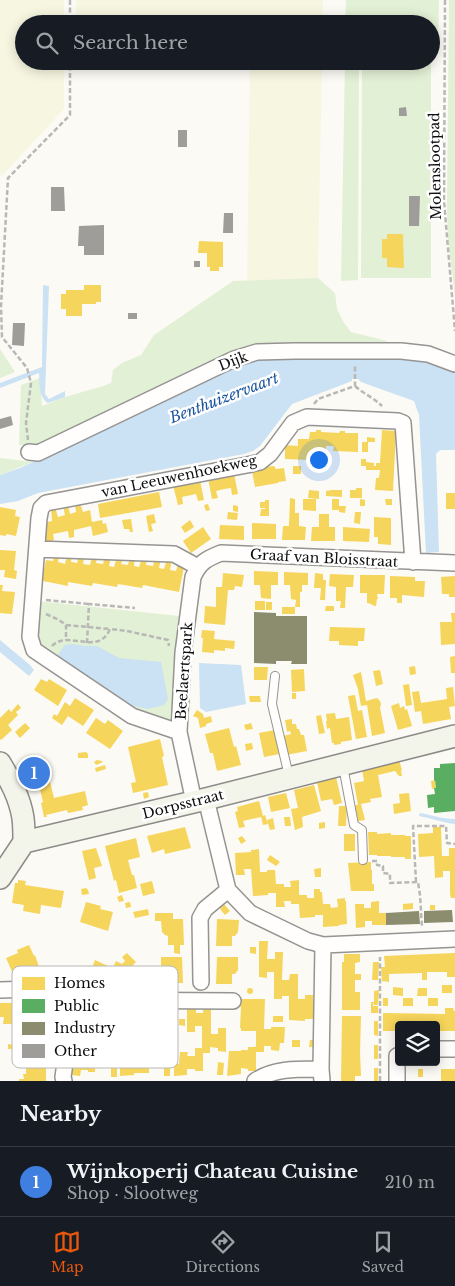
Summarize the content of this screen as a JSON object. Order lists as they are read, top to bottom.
{
  "streets": {
    "street": [
      "Dijk",
      "van Leeuwenhoekweg",
      "Graaf van Bloisstraat",
      "Beelaertspark",
      "Dorpsstraat"
    ],
    "path": ["Molenslootpad"]
  },
  "crossings": [
    ["van Leeuwenhoekweg", "Beelaertspark"],
    ["Graaf van Bloisstraat", "Beelaertspark"]
  ],
  "water": ["Benthuizervaart"],
  "legend": [
    "Homes",
    "Public",
    "Industry",
    "Other"
  ],
  "page": {
    "search": "Search here",
    "pins": "1",
    "heading": "Nearby",
    "list": [
      {
        "mark": "1",
        "name": "Wijnkoperij Chateau Cuisine",
        "note": "Shop · Slootweg",
        "value": "210 m"
      }
    ],
    "nav": ["Map", "Directions", "Saved"]
  }
}
